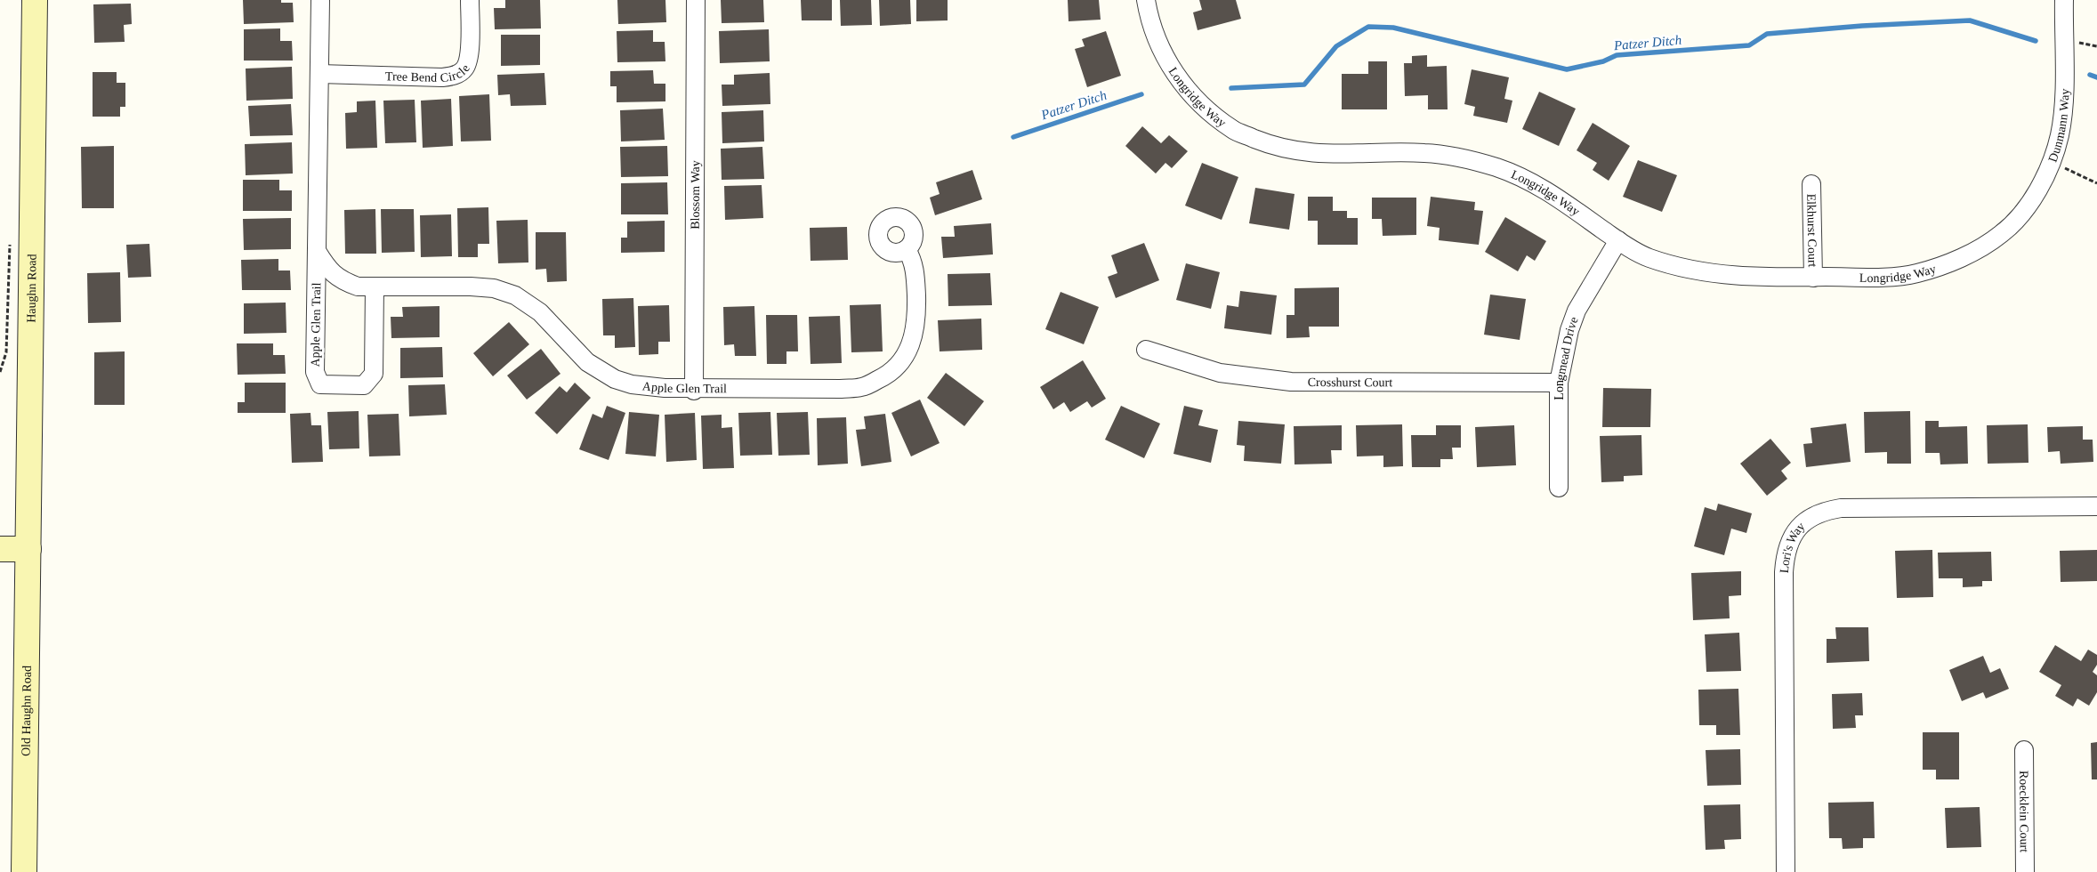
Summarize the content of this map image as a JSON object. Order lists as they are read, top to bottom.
{
  "streets": {
    "street": [
      "Tree Bend Circle",
      "Longridge Way",
      "Dunmann Way",
      "Blossom Way",
      "Elkhurst Court",
      "Haughn Road",
      "Apple Glen Trail",
      "Longmead Drive",
      "Crosshurst Court",
      "Lori's Way",
      "Old Haughn Road",
      "Roecklein Court"
    ]
  },
  "crossings": [
    ["Tree Bend Circle", "Apple Glen Trail"],
    ["Longridge Way", "Dunmann Way"],
    ["Longridge Way", "Elkhurst Court"],
    ["Longridge Way", "Longmead Drive"],
    ["Blossom Way", "Apple Glen Trail"],
    ["Haughn Road", "Old Haughn Road"],
    ["Longmead Drive", "Crosshurst Court"]
  ],
  "water": ["Patzer Ditch"]
}
